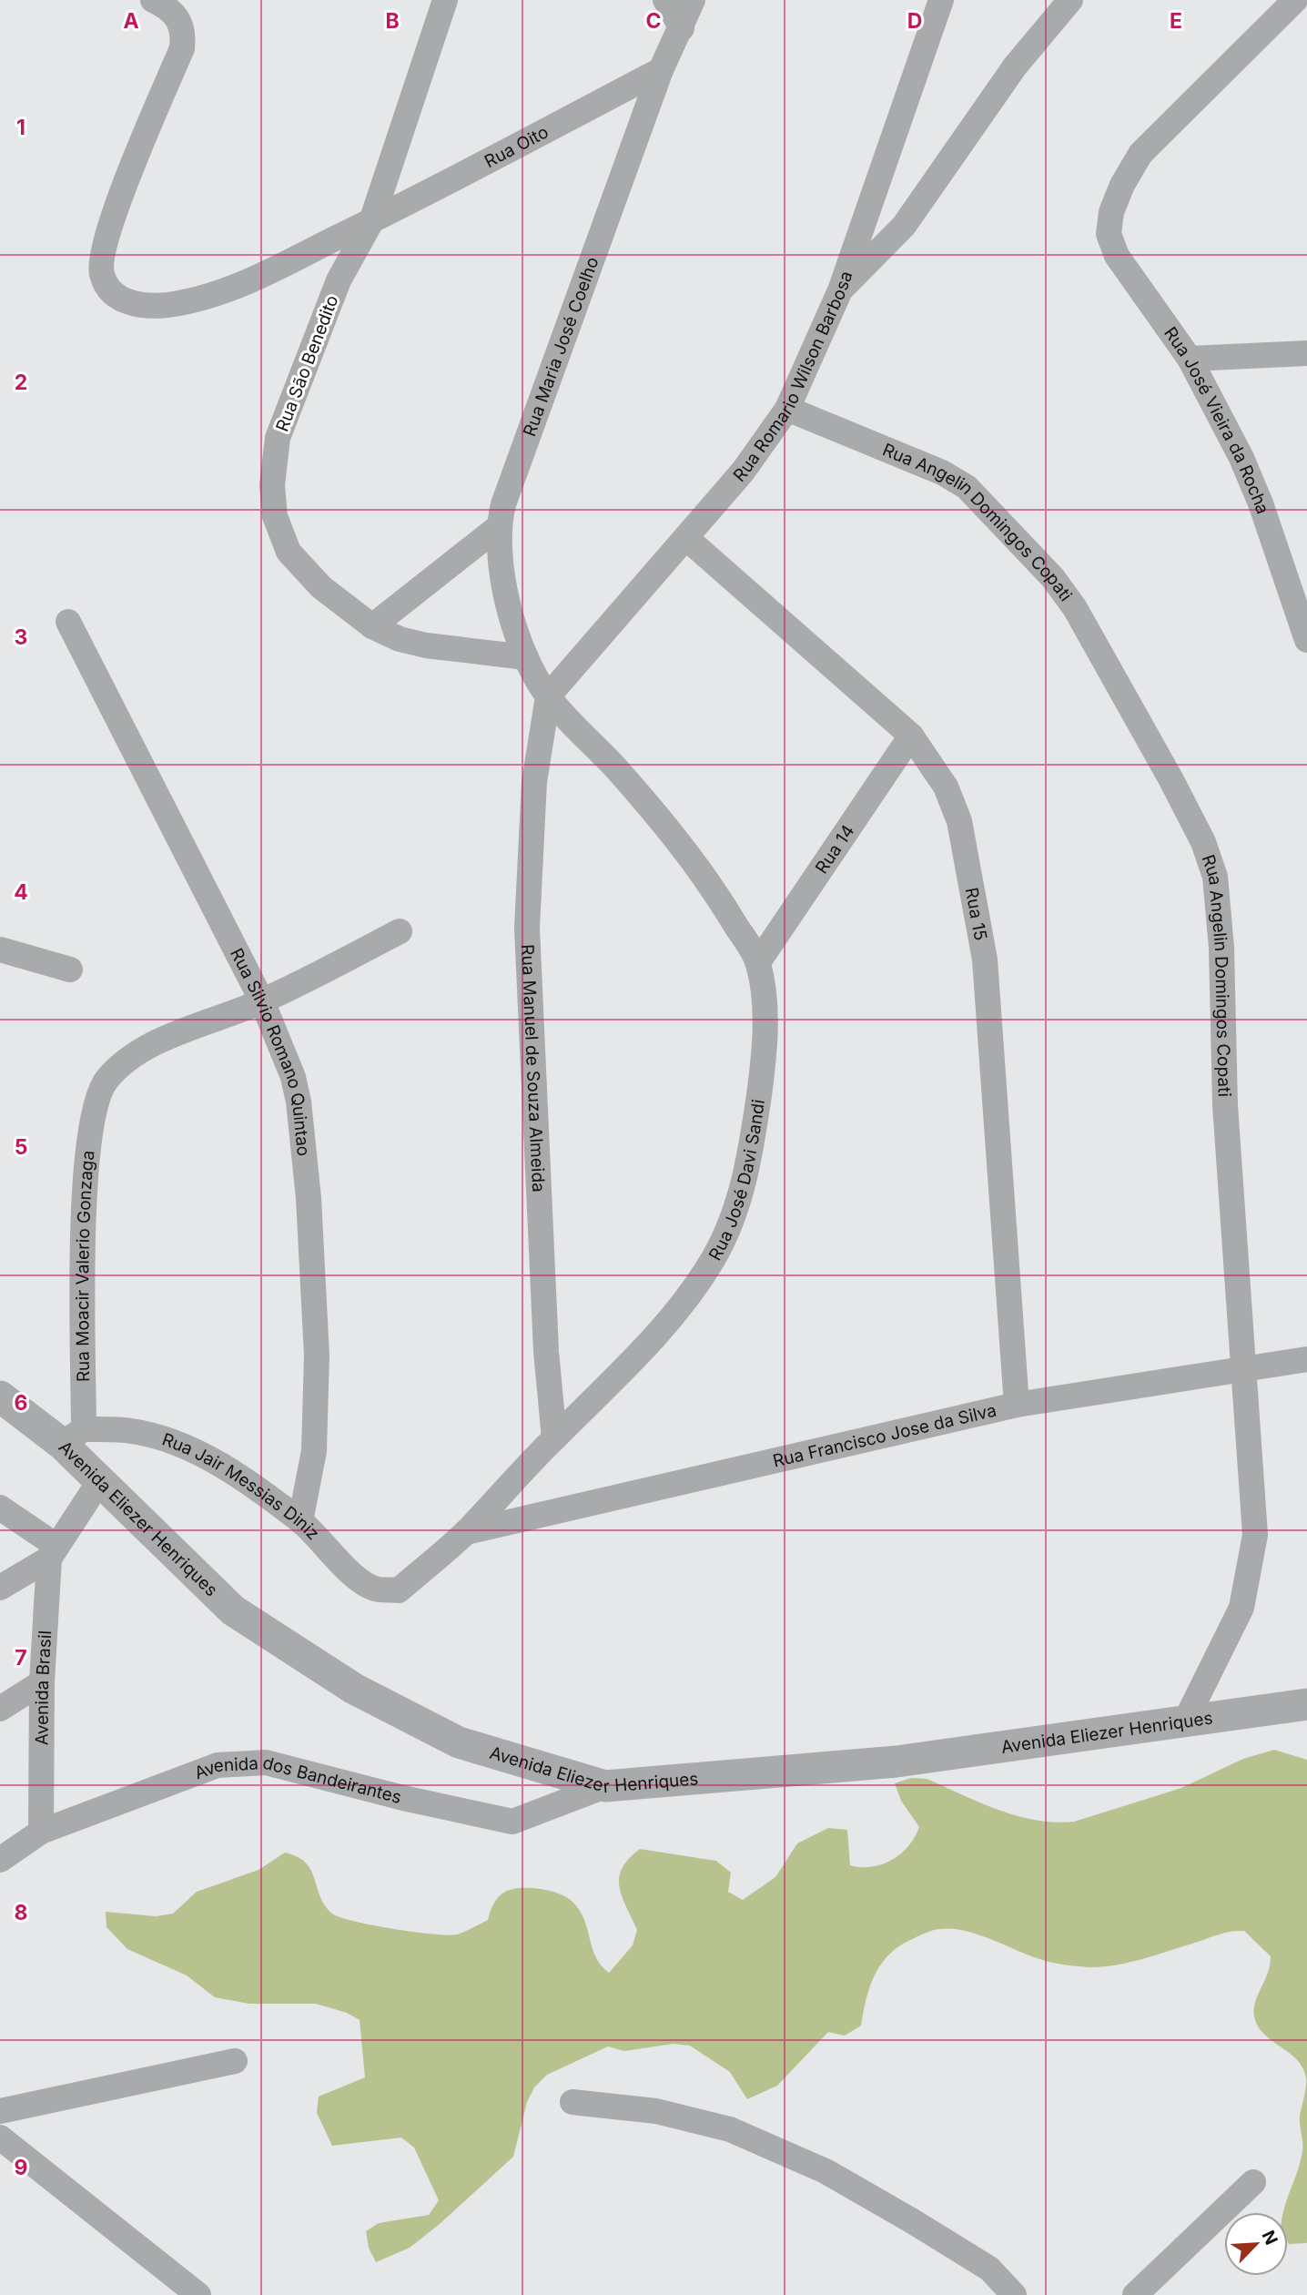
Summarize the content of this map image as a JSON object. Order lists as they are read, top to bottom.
{
  "streets": {
    "street": [
      "Rua Oito",
      "Rua Maria José Coelho",
      "Rua São Benedito",
      "Rua Romario Wilson Barbosa",
      "Rua José Vieira da Rocha",
      "Rua Angelin Domingos Copati",
      "Rua 14",
      "Rua 15",
      "Rua Silvio Romano Quintao",
      "Rua Manuel de Souza Almeida",
      "Rua José Davi Sandi",
      "Rua Moacir Valerio Gonzaga",
      "Rua Francisco Jose da Silva",
      "Rua Jair Messias Diniz",
      "Avenida Eliezer Henriques",
      "Avenida Brasil",
      "Avenida dos Bandeirantes"
    ]
  },
  "crossings": [
    ["Rua Oito", "Rua Maria José Coelho"],
    ["Rua Oito", "Rua São Benedito"],
    ["Rua Maria José Coelho", "Rua São Benedito"],
    ["Rua Maria José Coelho", "Rua Romario Wilson Barbosa"],
    ["Rua Maria José Coelho", "Rua Manuel de Souza Almeida"],
    ["Rua Maria José Coelho", "Rua José Davi Sandi"],
    ["Rua Romario Wilson Barbosa", "Rua Angelin Domingos Copati"],
    ["Rua Romario Wilson Barbosa", "Rua 15"],
    ["Rua Romario Wilson Barbosa", "Rua Manuel de Souza Almeida"],
    ["Rua Romario Wilson Barbosa", "Rua José Davi Sandi"],
    ["Rua Angelin Domingos Copati", "Rua Francisco Jose da Silva"],
    ["Rua Angelin Domingos Copati", "Avenida Eliezer Henriques"],
    ["Rua 14", "Rua 15"],
    ["Rua 14", "Rua José Davi Sandi"],
    ["Rua 15", "Rua Francisco Jose da Silva"],
    ["Rua Silvio Romano Quintao", "Rua Moacir Valerio Gonzaga"],
    ["Rua Silvio Romano Quintao", "Rua Jair Messias Diniz"],
    ["Rua Manuel de Souza Almeida", "Rua José Davi Sandi"],
    ["Rua José Davi Sandi", "Rua Francisco Jose da Silva"],
    ["Rua José Davi Sandi", "Rua Jair Messias Diniz"],
    ["Rua Moacir Valerio Gonzaga", "Rua Jair Messias Diniz"],
    ["Rua Moacir Valerio Gonzaga", "Avenida Eliezer Henriques"],
    ["Rua Jair Messias Diniz", "Avenida Eliezer Henriques"],
    ["Avenida Eliezer Henriques", "Avenida dos Bandeirantes"],
    ["Avenida Brasil", "Avenida dos Bandeirantes"]
  ],
  "north": "top right",
  "grid": {
    "columns": [
      "A",
      "B",
      "C",
      "D",
      "E"
    ],
    "rows": [
      "1",
      "2",
      "3",
      "4",
      "5",
      "6",
      "7",
      "8",
      "9"
    ]
  }
}
